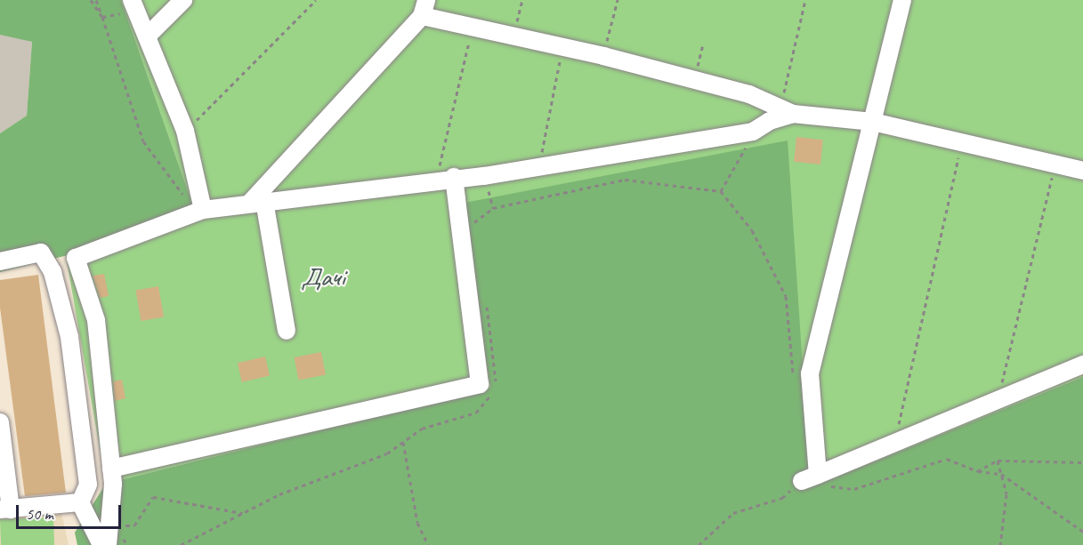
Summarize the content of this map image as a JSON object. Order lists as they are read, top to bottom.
{
  "parks": ["Дачі"],
  "scale_bar": "50 m"
}
